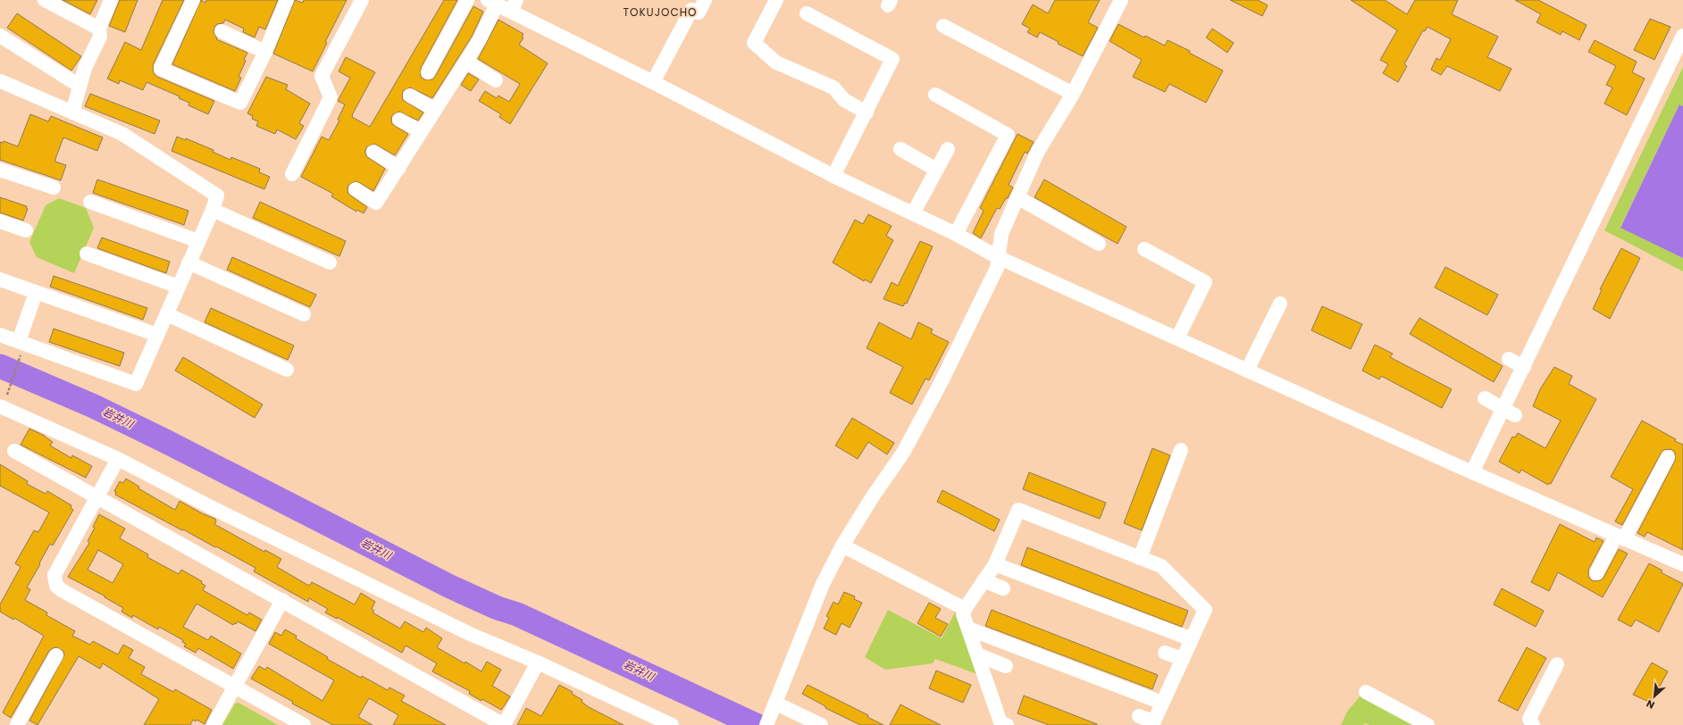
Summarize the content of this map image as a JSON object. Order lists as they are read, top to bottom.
{
  "districts": ["TOKUJOCHO"],
  "water": ["岩井川"],
  "north": "bottom left"
}
